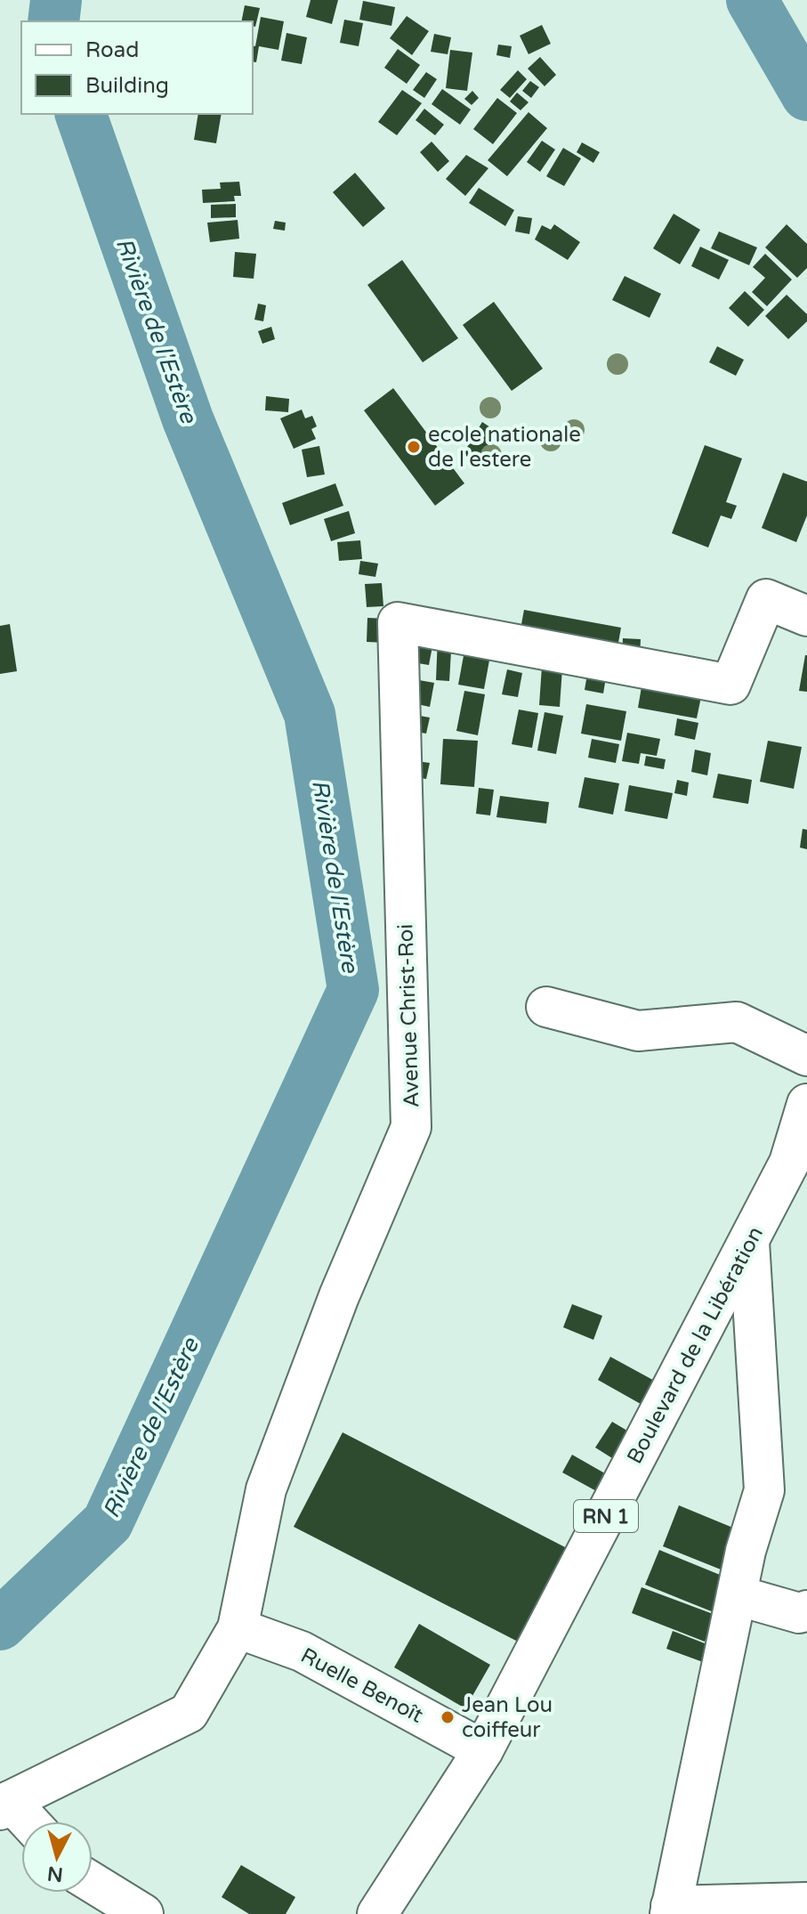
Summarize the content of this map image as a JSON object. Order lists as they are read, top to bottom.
{
  "streets": {
    "street": [
      "Avenue Christ-Roi",
      "Boulevard de la Libération",
      "RN 1",
      "Ruelle Benoît"
    ]
  },
  "crossings": [
    ["Avenue Christ-Roi", "Ruelle Benoît"],
    ["Boulevard de la Libération", "Ruelle Benoît"]
  ],
  "water": ["Rivière de l'Estère"],
  "places": ["ecole nationale de l'estere", "Jean Lou coiffeur"],
  "legend": ["Road", "Building"],
  "north": "bottom"
}
